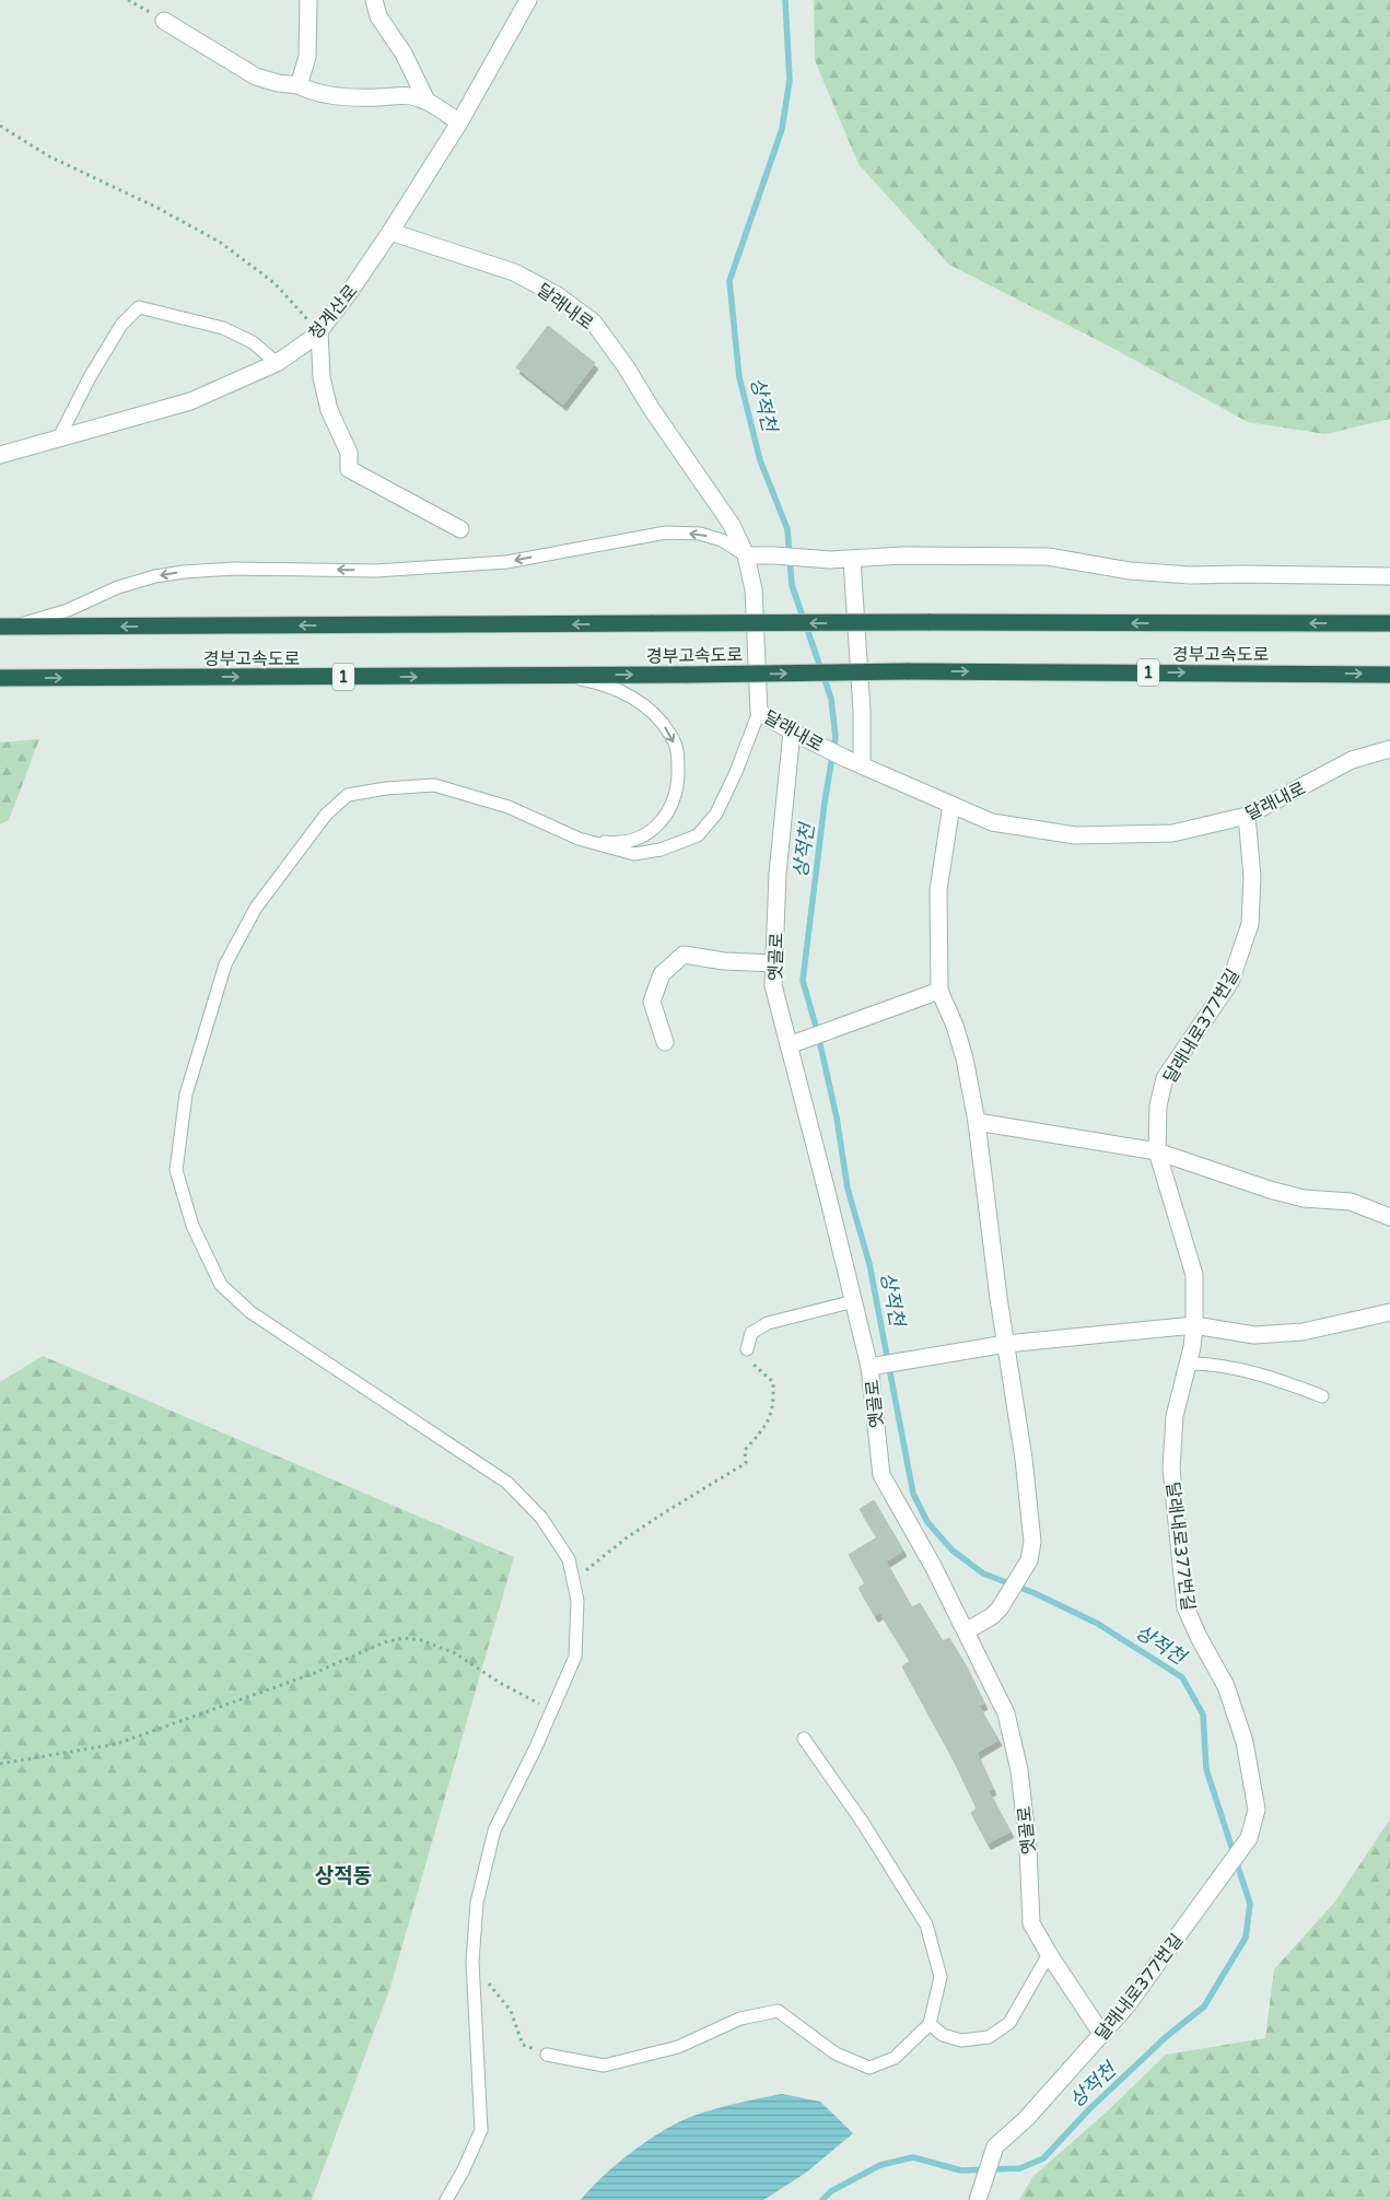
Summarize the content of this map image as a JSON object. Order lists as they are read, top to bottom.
{
  "streets": {
    "highway": ["경부고속도로", "1"],
    "street": [
      "달래내로",
      "청계산로",
      "옛골로",
      "달래내로377번길"
    ]
  },
  "crossings": [
    ["달래내로", "청계산로"],
    ["달래내로", "옛골로"],
    ["달래내로", "달래내로377번길"],
    ["옛골로", "달래내로377번길"]
  ],
  "districts": ["상적동"],
  "water": ["상적천"]
}
